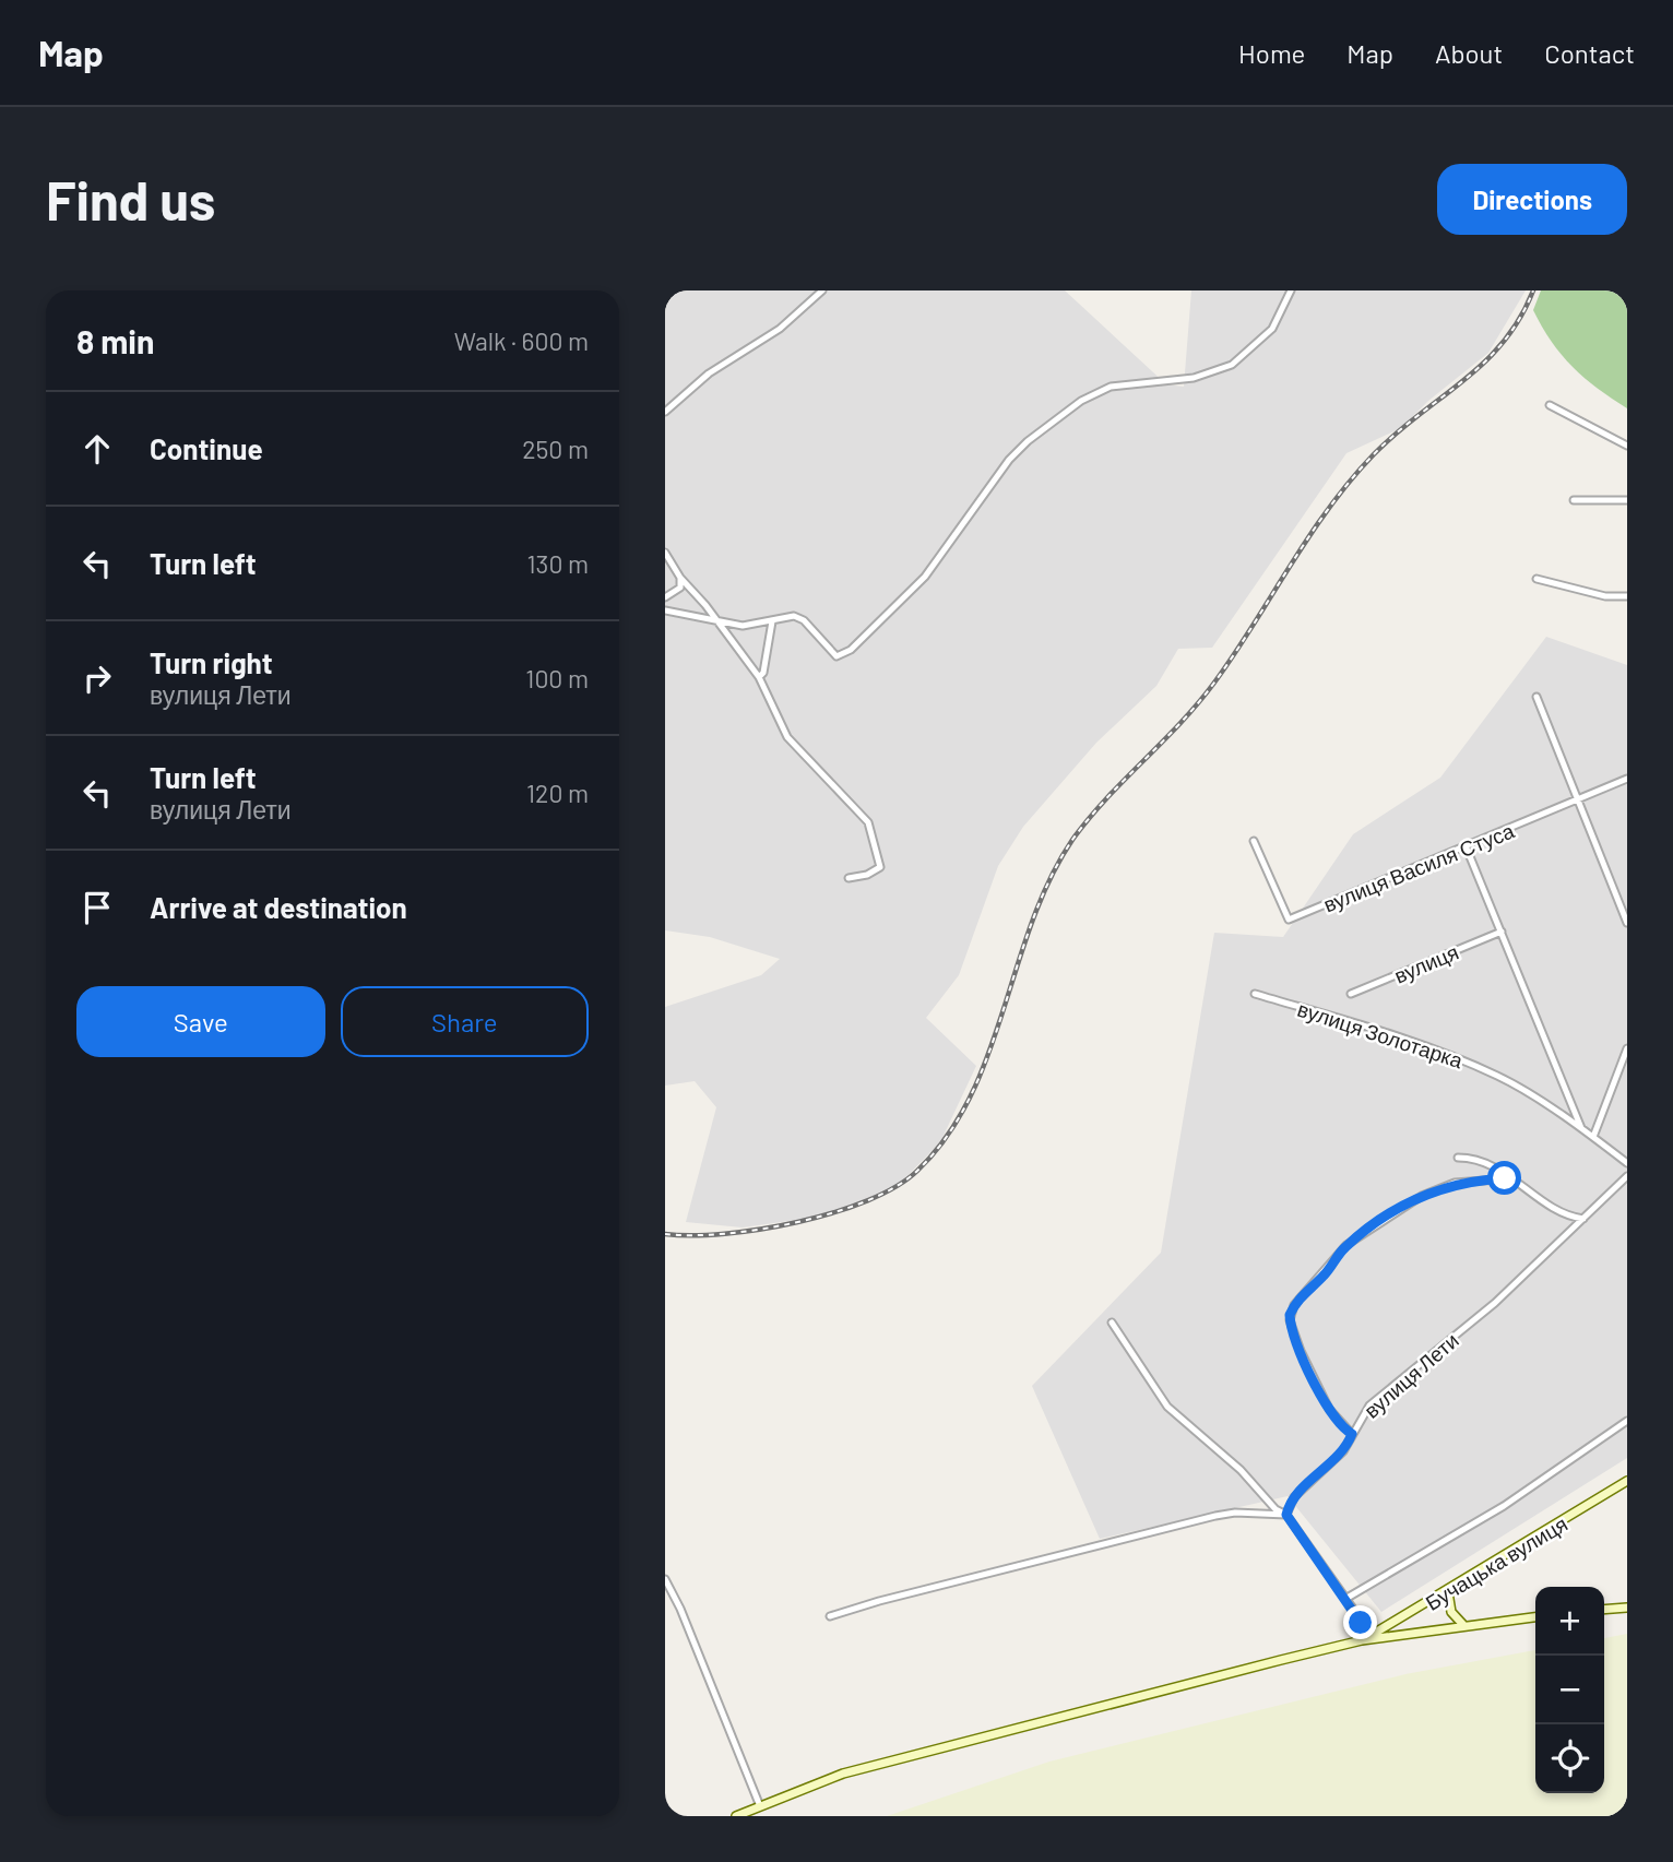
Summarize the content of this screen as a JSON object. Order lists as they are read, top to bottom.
{
  "streets": {
    "main road": ["Бучацька вулиця"],
    "street": [
      "вулиця Василя Стуса",
      "вулиця",
      "вулиця Золотарка",
      "вулиця Лети"
    ]
  },
  "page": {
    "header": "Map",
    "nav": [
      "Home",
      "Map",
      "About",
      "Contact"
    ],
    "buttons": [
      "Directions",
      ["Save", "Share"]
    ],
    "title": "Find us",
    "heading": ["8 min", "Walk · 600 m"],
    "list": [
      ["Continue", "250 m"],
      ["Turn left", "130 m"],
      ["Turn right", "вулиця Лети", "100 m"],
      ["Turn left", "вулиця Лети", "120 m"],
      "Arrive at destination"
    ],
    "map_buttons": ["+", "−"]
  }
}
